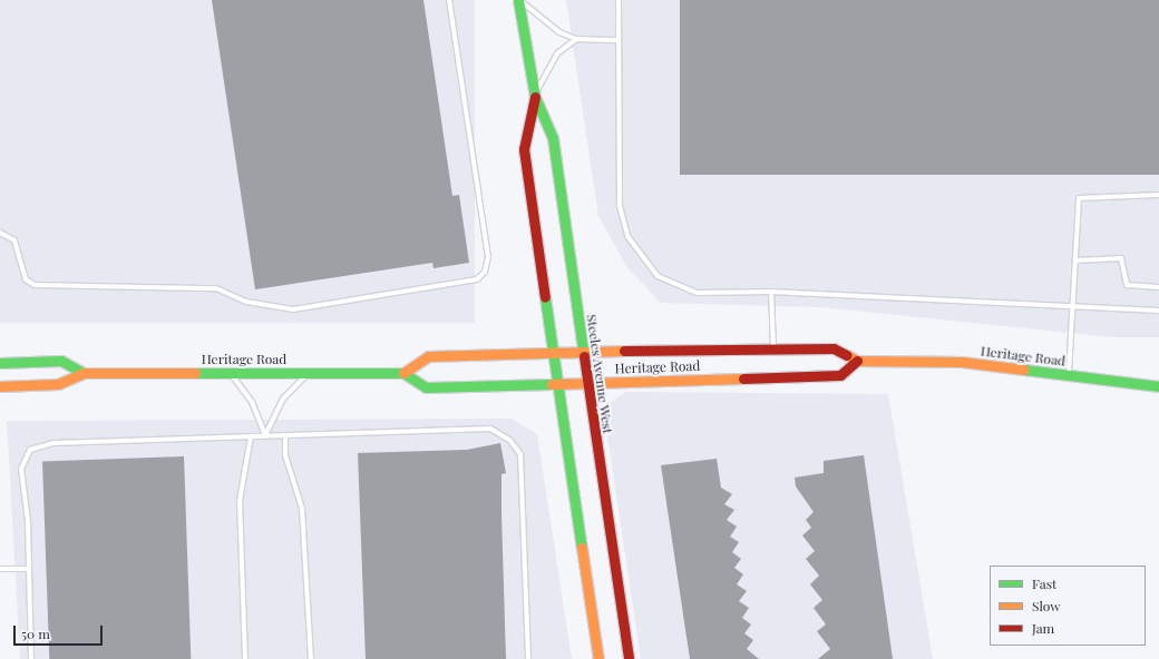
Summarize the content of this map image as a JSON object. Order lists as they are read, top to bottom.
{
  "streets": {
    "main road": ["Heritage Road", "Steeles Avenue West"]
  },
  "crossings": [
    ["Heritage Road", "Steeles Avenue West"]
  ],
  "legend": ["Fast", "Slow", "Jam"],
  "scale_bar": "50 m"
}
